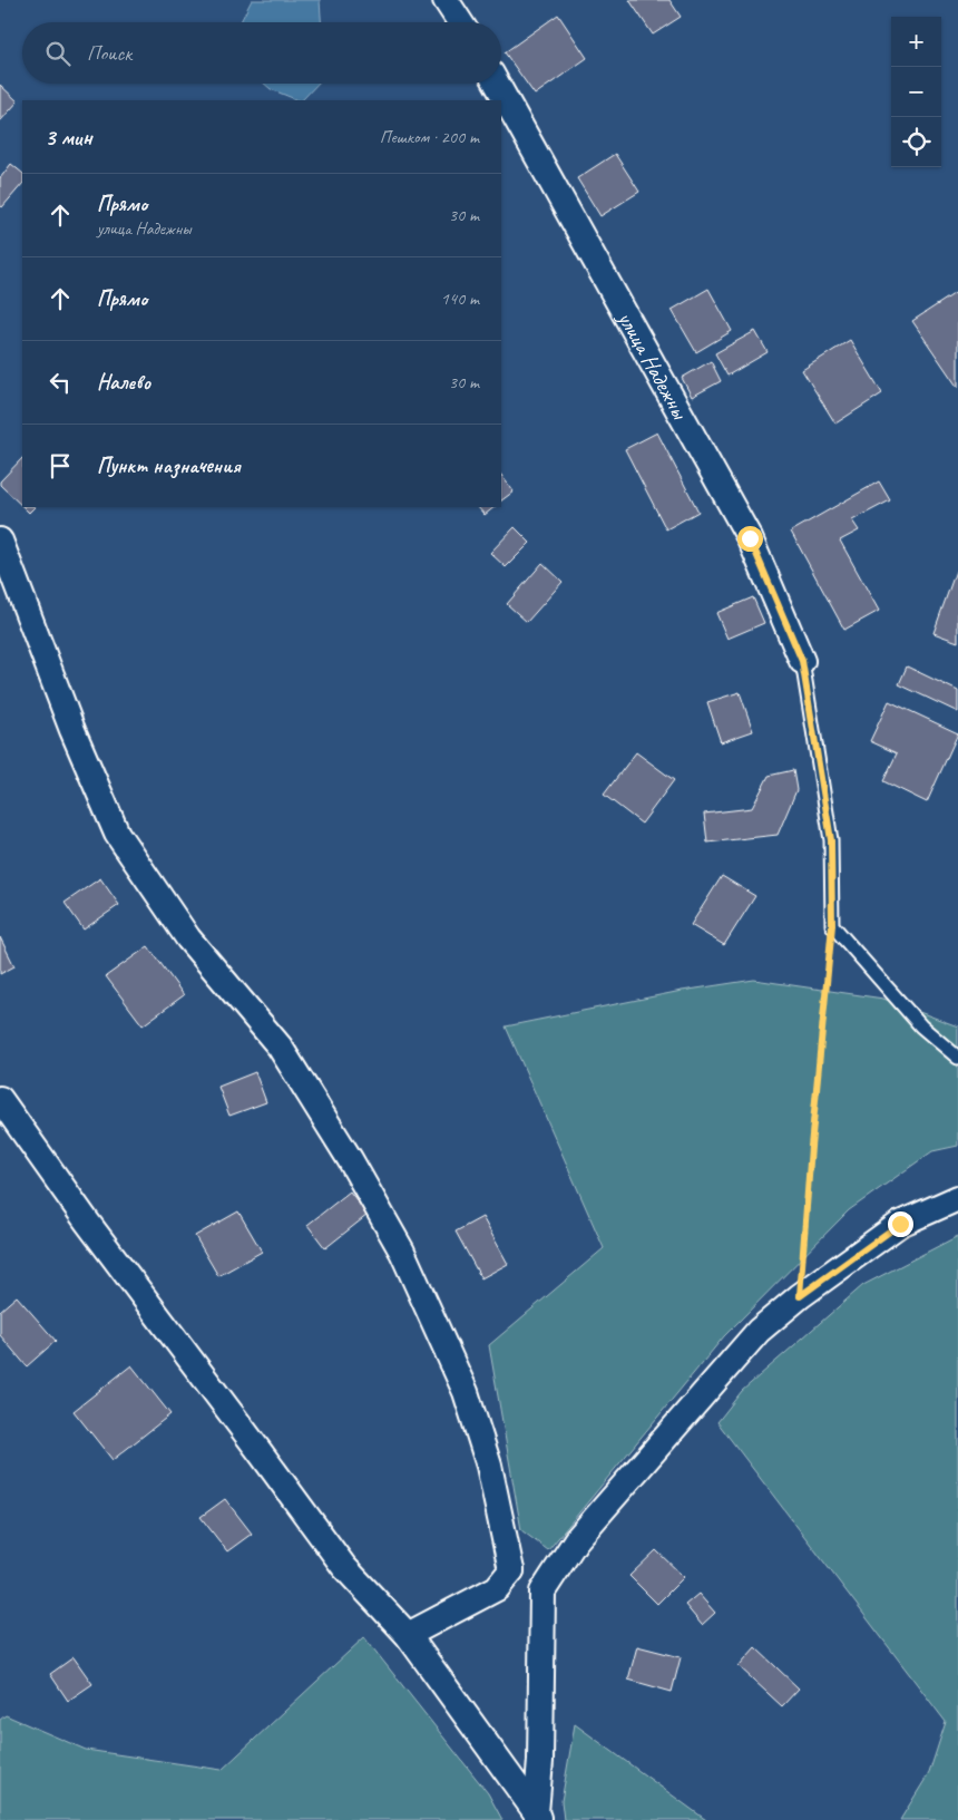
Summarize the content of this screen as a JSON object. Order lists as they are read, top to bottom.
{
  "streets": {
    "street": ["улица Надежны"]
  },
  "page": {
    "map_buttons": ["+", "−"],
    "search": "Поиск",
    "heading": ["3 мин", "Пешком · 200 m"],
    "list": [
      ["Прямо", "улица Надежны", "30 m"],
      ["Прямо", "140 m"],
      ["Налево", "30 m"],
      "Пункт назначения"
    ]
  }
}
